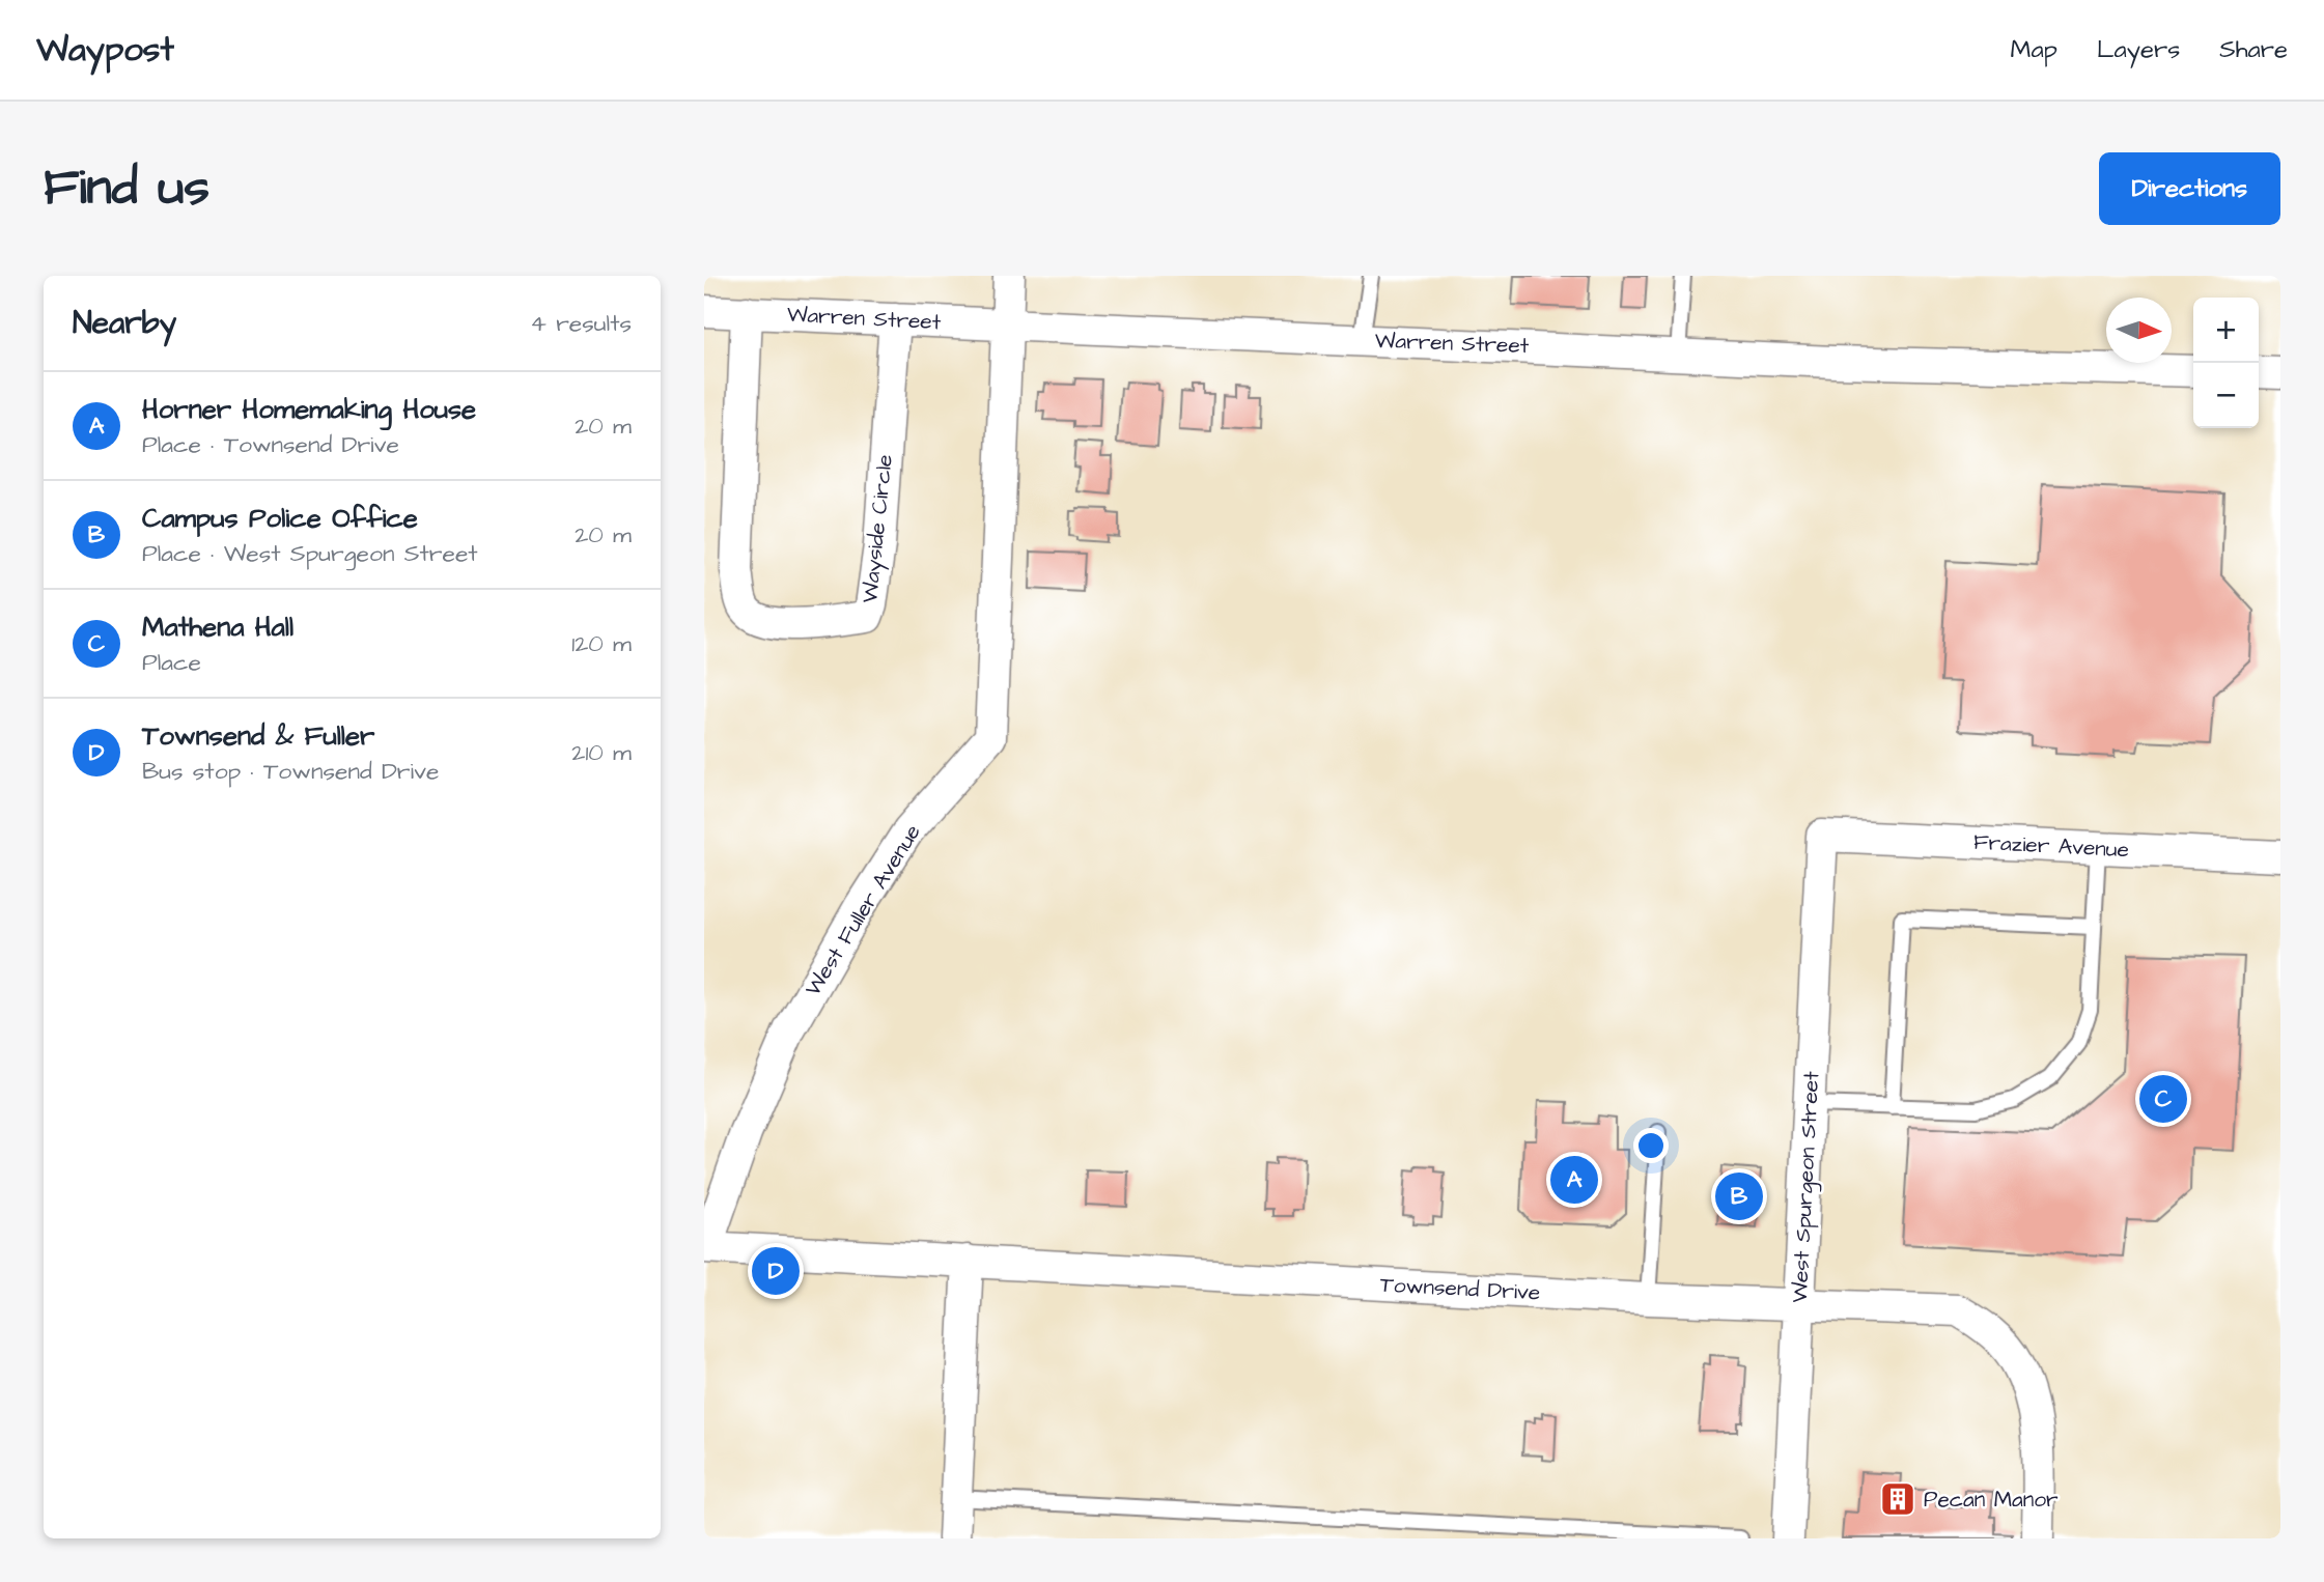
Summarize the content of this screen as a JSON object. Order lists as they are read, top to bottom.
{
  "streets": {
    "street": [
      "Warren Street",
      "Wayside Circle",
      "Frazier Avenue",
      "West Fuller Avenue",
      "West Spurgeon Street",
      "Townsend Drive"
    ]
  },
  "crossings": [
    ["Warren Street", "Wayside Circle"],
    ["Warren Street", "West Fuller Avenue"],
    ["Frazier Avenue", "West Spurgeon Street"],
    ["West Fuller Avenue", "Townsend Drive"],
    ["West Spurgeon Street", "Townsend Drive"]
  ],
  "places": {
    "building": ["Pecan Manor"]
  },
  "north": "right",
  "page": {
    "header": "Waypost",
    "nav": ["Map", "Layers", "Share"],
    "buttons": "Directions",
    "title": "Find us",
    "heading": ["Nearby", "4 results"],
    "map_buttons": ["+", "−"],
    "list": [
      {
        "mark": "A",
        "name": "Horner Homemaking House",
        "note": "Place · Townsend Drive",
        "value": "20 m"
      },
      {
        "mark": "B",
        "name": "Campus Police Office",
        "note": "Place · West Spurgeon Street",
        "value": "20 m"
      },
      {
        "mark": "C",
        "name": "Mathena Hall",
        "note": "Place",
        "value": "120 m"
      },
      {
        "mark": "D",
        "name": "Townsend & Fuller",
        "note": "Bus stop · Townsend Drive",
        "value": "210 m"
      }
    ],
    "pins": [
      "C",
      "A",
      "B",
      "D"
    ]
  }
}
